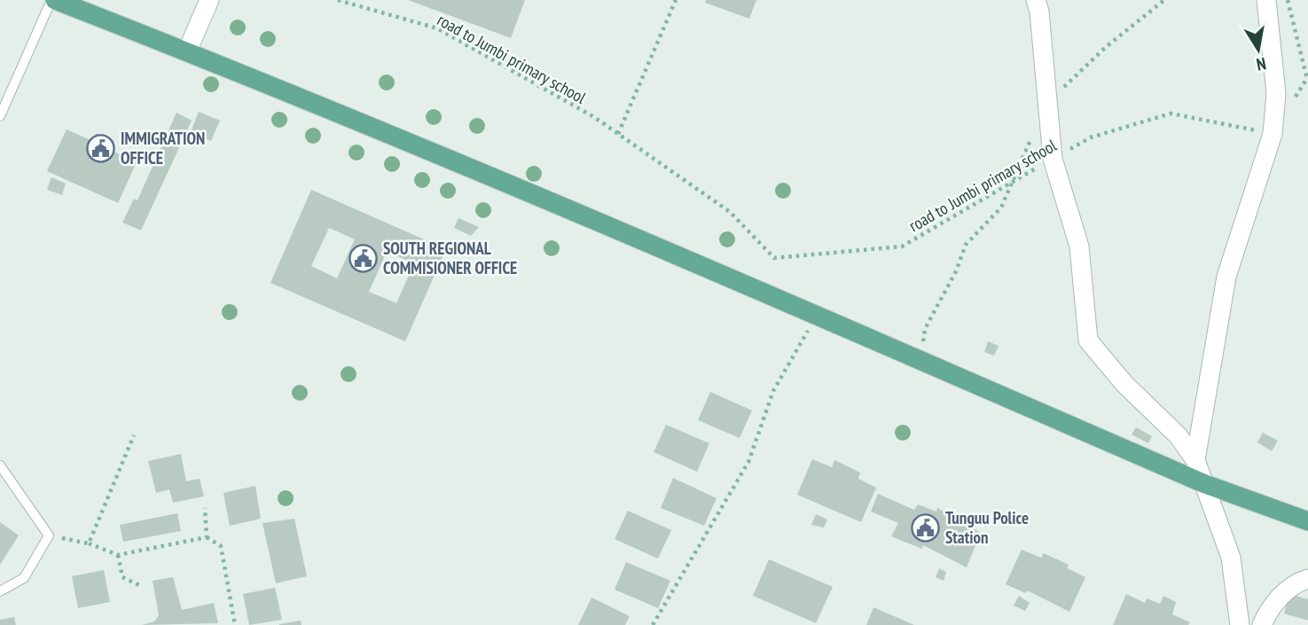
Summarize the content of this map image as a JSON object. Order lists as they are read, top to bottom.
{
  "streets": {
    "path": ["road to Jumbi primary school"]
  },
  "places": {
    "public building": ["IMMIGRATION OFFICE", "SOUTH REGIONAL COMMISIONER OFFICE", "Tunguu Police Station"]
  },
  "north": "bottom"
}
